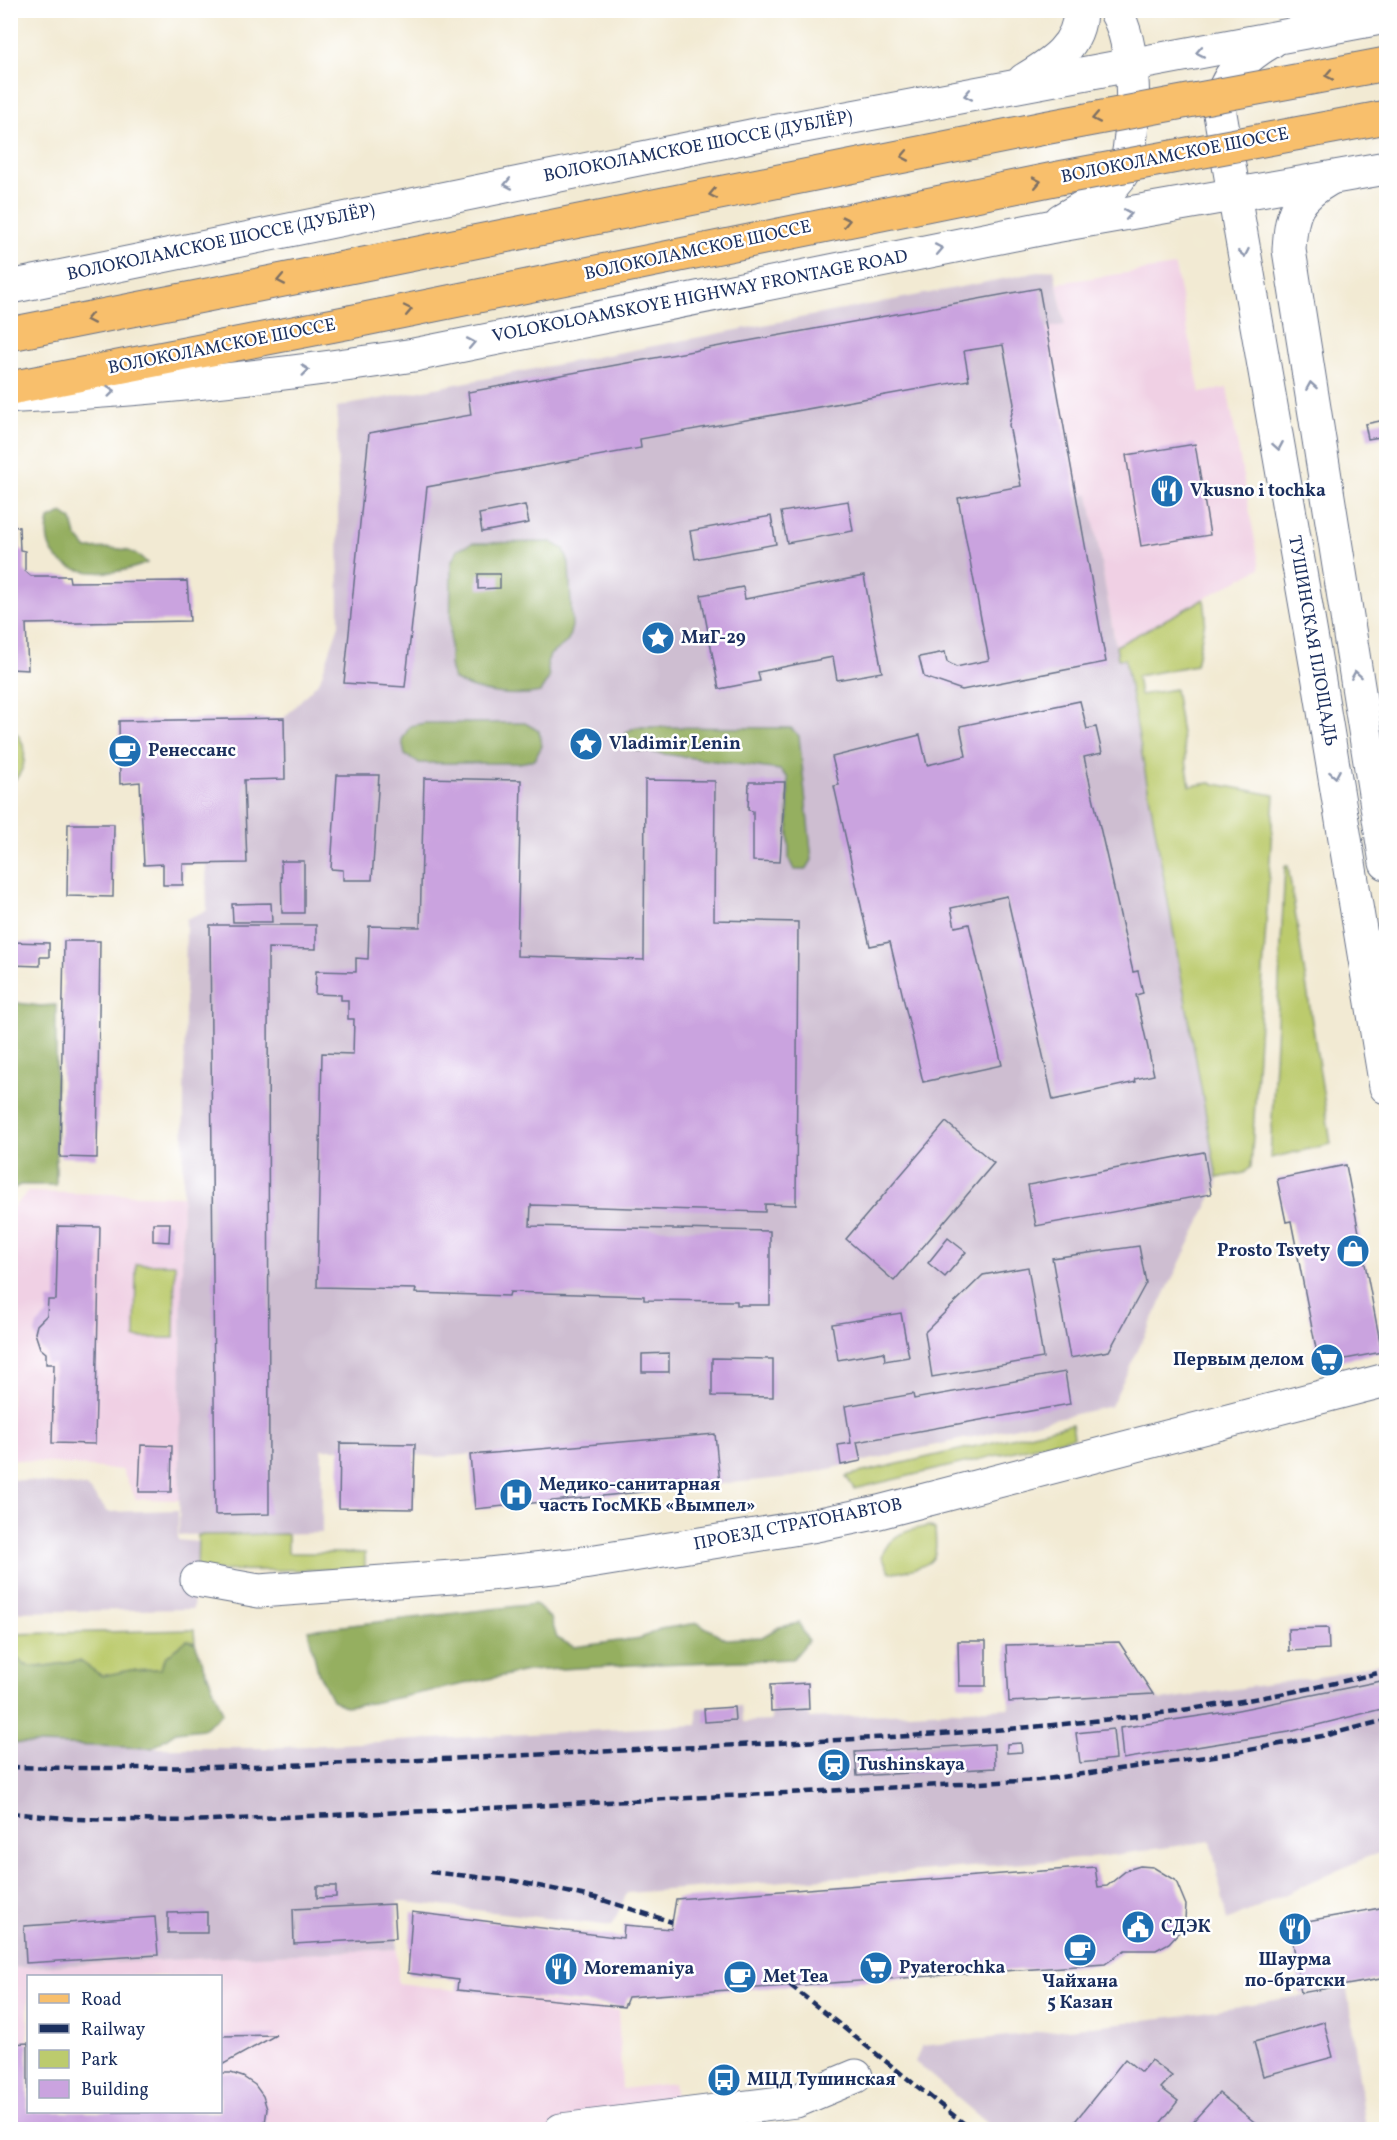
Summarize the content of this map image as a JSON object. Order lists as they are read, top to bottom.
{
  "streets": {
    "main road": ["ВОЛОКОЛАМСКОЕ ШОССЕ"],
    "street": [
      "ВОЛОКОЛАМСКОЕ ШОССЕ (ДУБЛЁР)",
      "VOLOKOLOAMSKOYE HIGHWAY FRONTAGE ROAD",
      "ТУШИНСКАЯ ПЛОЩАДЬ",
      "ПРОЕЗД СТРАТОНАВТОВ"
    ]
  },
  "crossings": [
    ["ВОЛОКОЛАМСКОЕ ШОССЕ (ДУБЛЁР)", "ТУШИНСКАЯ ПЛОЩАДЬ"],
    ["VOLOKOLOAMSKOYE HIGHWAY FRONTAGE ROAD", "ТУШИНСКАЯ ПЛОЩАДЬ"]
  ],
  "one_way": ["ВОЛОКОЛАМСКОЕ ШОССЕ (ДУБЛЁР)", "VOLOKOLOAMSKOYE HIGHWAY FRONTAGE ROAD"],
  "places": {
    "restaurant": ["Vkusno i tochka", "Шаурма по-братски", "Moremaniya"],
    "place": ["МиГ-29", "Vladimir Lenin"],
    "cafe": ["Ренессанс", "Чайхана 5 Казан", "Met Tea"],
    "shop": ["Prosto Tsvety"],
    "supermarket": ["Первым делом", "Pyaterochka"],
    "hospital": ["Медико-санитарная часть ГосМКБ «Вымпел»"],
    "station": ["Tushinskaya"],
    "public building": ["СДЭК"],
    "bus stop": ["МЦД Тушинская"]
  },
  "legend": [
    "Road",
    "Railway",
    "Park",
    "Building"
  ]
}
